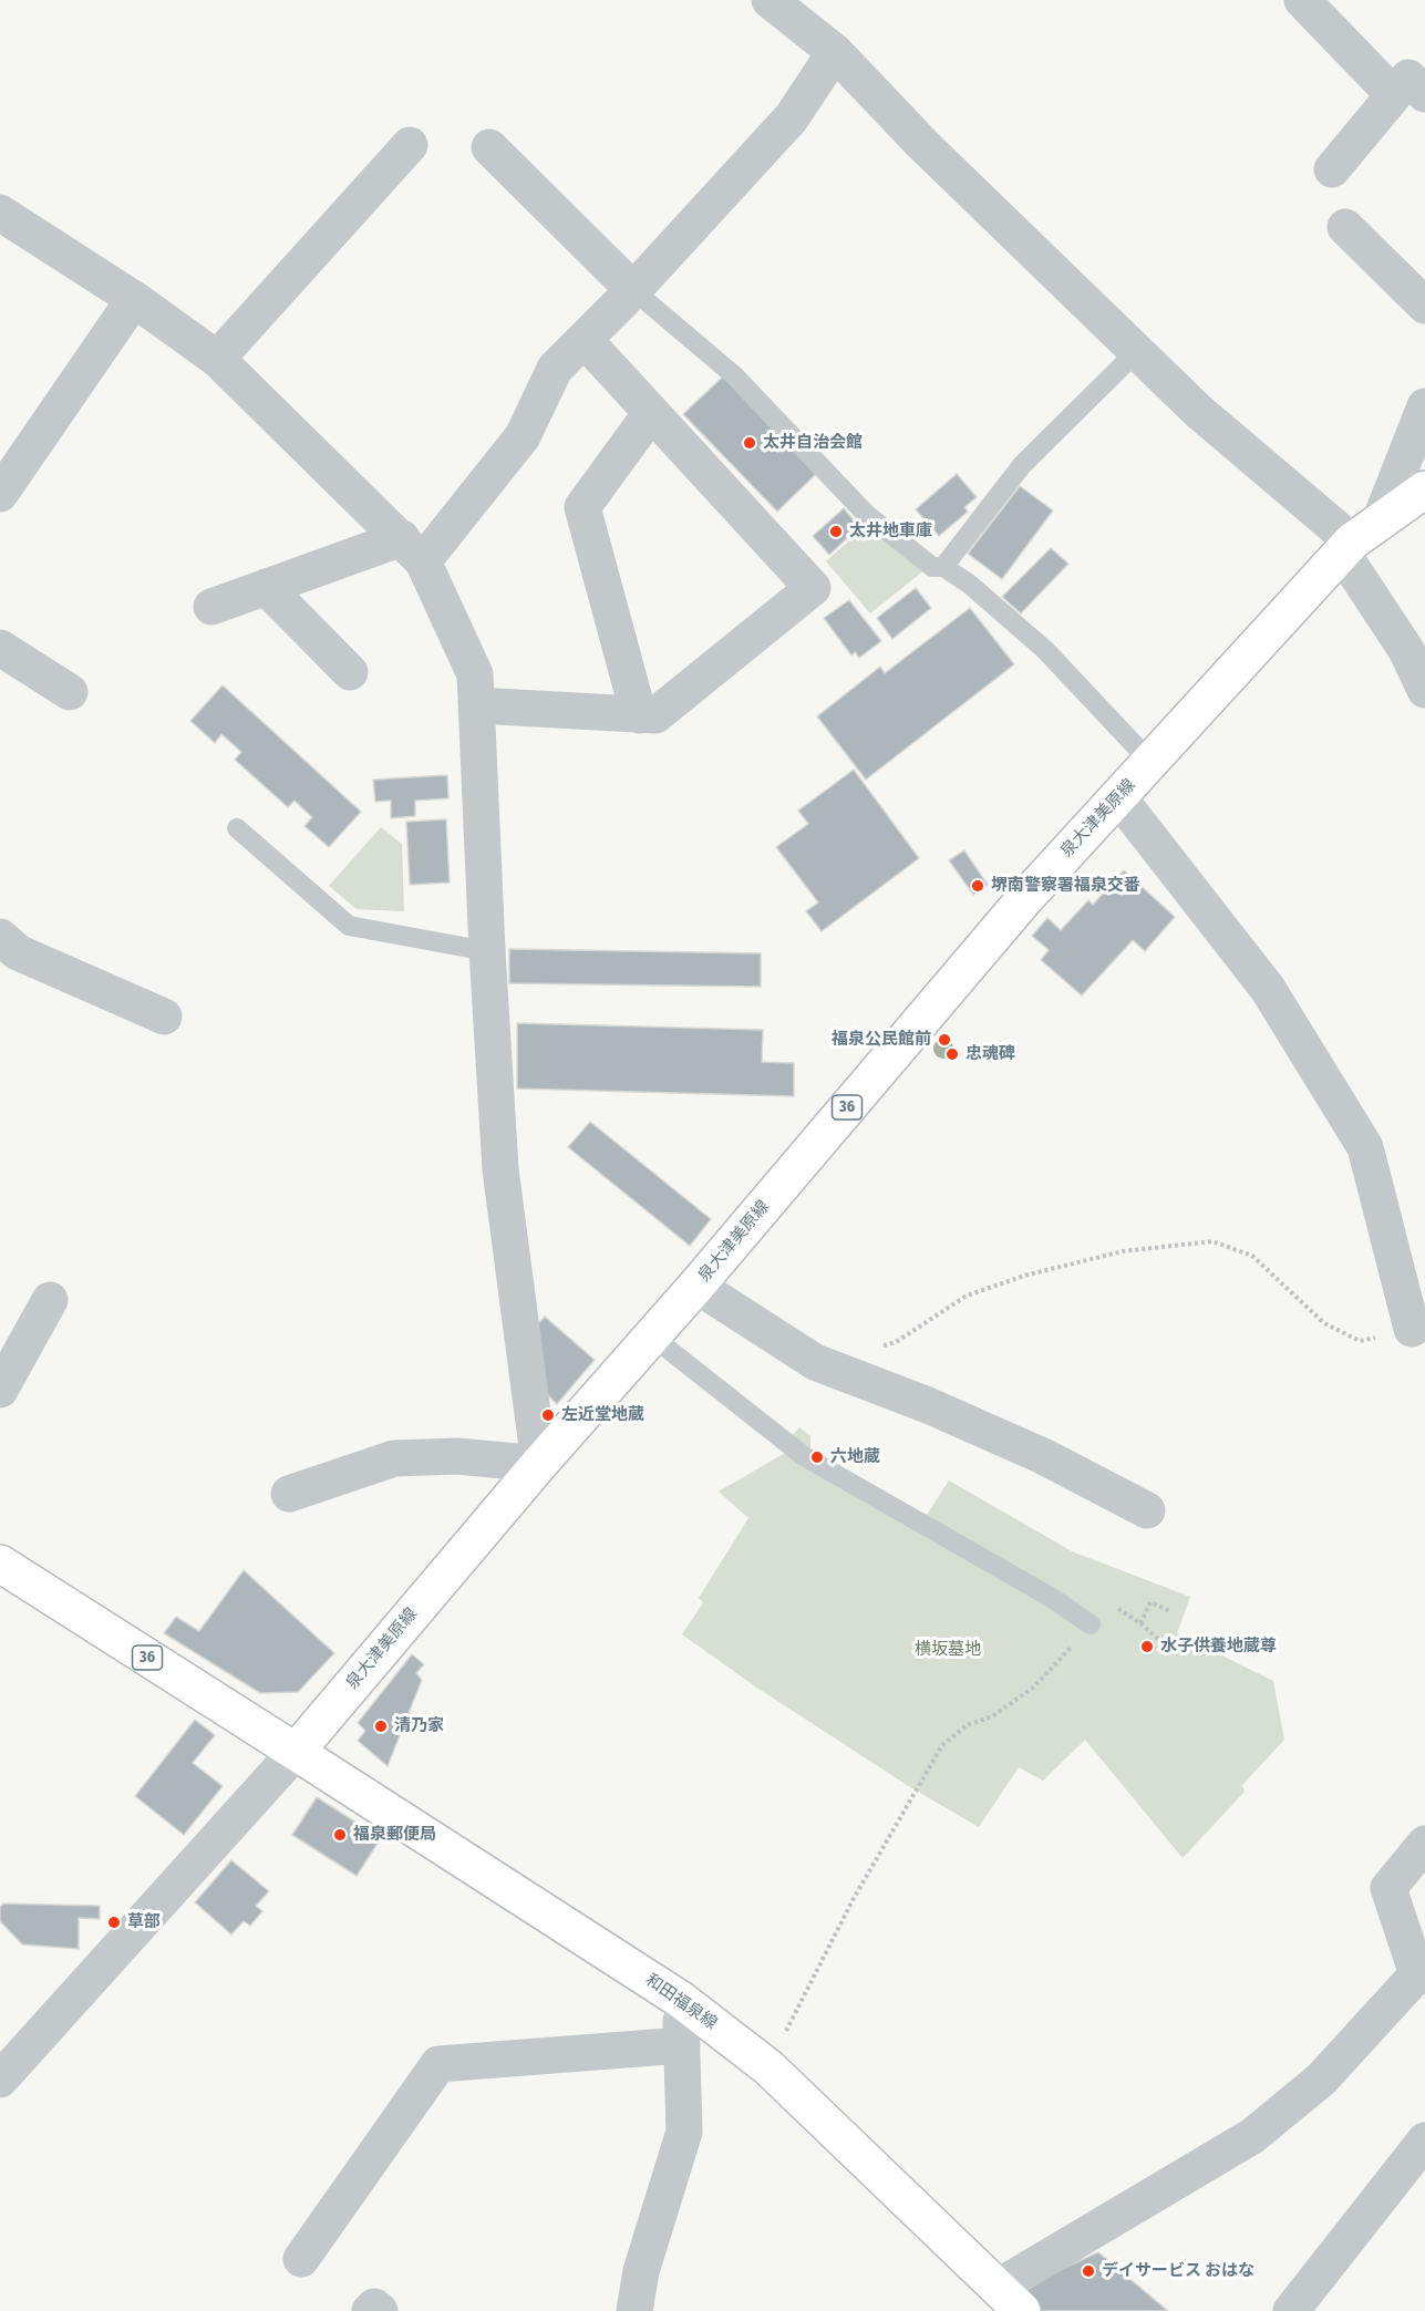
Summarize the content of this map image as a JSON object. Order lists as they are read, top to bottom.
{
  "streets": {
    "main road": ["泉大津美原線", "36", "和田福泉線"]
  },
  "crossings": [
    ["泉大津美原線", "36"],
    ["泉大津美原線", "和田福泉線"],
    ["36", "和田福泉線"]
  ],
  "parks": ["横坂墓地"],
  "places": [
    "太井自治会館",
    "太井地車庫",
    "堺南警察署福泉交番",
    "福泉公民館前",
    "忠魂碑",
    "左近堂地蔵",
    "六地蔵",
    "水子供養地蔵尊",
    "清乃家",
    "福泉郵便局",
    "草部",
    "デイサービス おはな"
  ]
}
